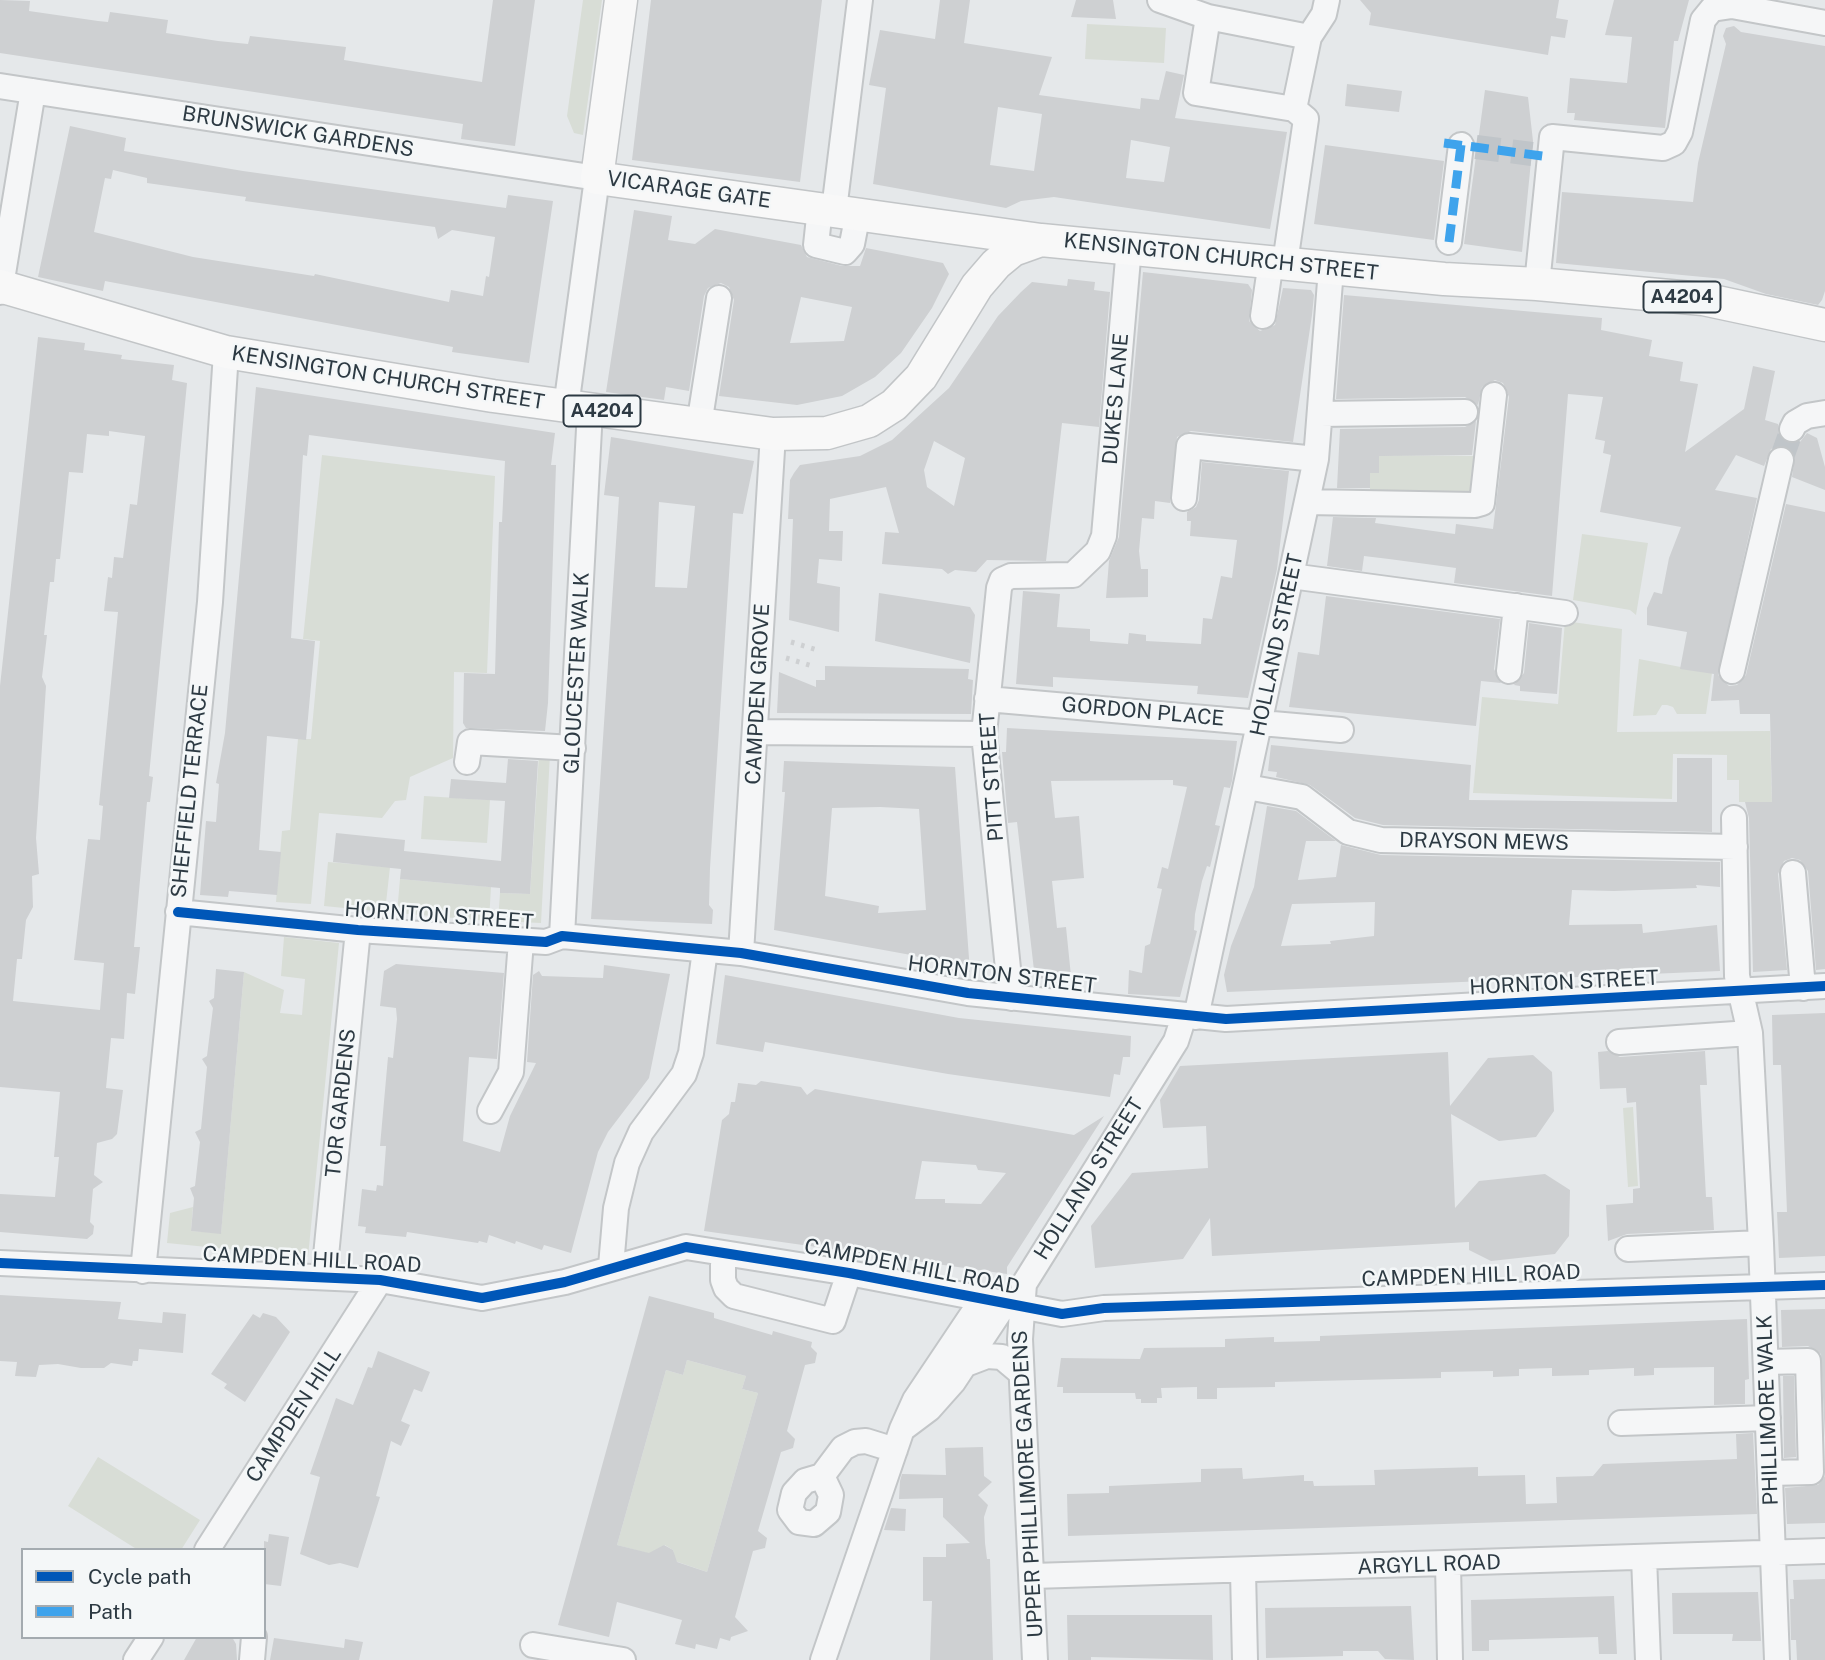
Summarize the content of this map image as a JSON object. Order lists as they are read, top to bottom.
{
  "streets": {
    "main road": ["VICARAGE GATE", "KENSINGTON CHURCH STREET", "A4204"],
    "street": [
      "BRUNSWICK GARDENS",
      "DUKES LANE",
      "HOLLAND STREET",
      "GLOUCESTER WALK",
      "CAMPDEN GROVE",
      "GORDON PLACE",
      "PITT STREET",
      "SHEFFIELD TERRACE",
      "DRAYSON MEWS",
      "HORNTON STREET",
      "TOR GARDENS",
      "CAMPDEN HILL ROAD",
      "PHILLIMORE WALK",
      "CAMPDEN HILL",
      "UPPER PHILLIMORE GARDENS",
      "ARGYLL ROAD"
    ]
  },
  "crossings": [
    ["BRUNSWICK GARDENS", "VICARAGE GATE"],
    ["BRUNSWICK GARDENS", "GLOUCESTER WALK"],
    ["VICARAGE GATE", "KENSINGTON CHURCH STREET"],
    ["VICARAGE GATE", "GLOUCESTER WALK"],
    ["KENSINGTON CHURCH STREET", "DUKES LANE"],
    ["KENSINGTON CHURCH STREET", "HOLLAND STREET"],
    ["KENSINGTON CHURCH STREET", "GLOUCESTER WALK"],
    ["KENSINGTON CHURCH STREET", "CAMPDEN GROVE"],
    ["KENSINGTON CHURCH STREET", "SHEFFIELD TERRACE"],
    ["DUKES LANE", "PITT STREET"],
    ["HOLLAND STREET", "GORDON PLACE"],
    ["HOLLAND STREET", "DRAYSON MEWS"],
    ["HOLLAND STREET", "HORNTON STREET"],
    ["HOLLAND STREET", "CAMPDEN HILL ROAD"],
    ["HOLLAND STREET", "UPPER PHILLIMORE GARDENS"],
    ["GLOUCESTER WALK", "HORNTON STREET"],
    ["CAMPDEN GROVE", "HORNTON STREET"],
    ["GORDON PLACE", "PITT STREET"],
    ["PITT STREET", "HORNTON STREET"],
    ["SHEFFIELD TERRACE", "HORNTON STREET"],
    ["SHEFFIELD TERRACE", "CAMPDEN HILL ROAD"],
    ["DRAYSON MEWS", "PHILLIMORE WALK"],
    ["HORNTON STREET", "TOR GARDENS"],
    ["HORNTON STREET", "PHILLIMORE WALK"],
    ["TOR GARDENS", "CAMPDEN HILL ROAD"],
    ["CAMPDEN HILL ROAD", "PHILLIMORE WALK"],
    ["CAMPDEN HILL ROAD", "CAMPDEN HILL"],
    ["CAMPDEN HILL ROAD", "UPPER PHILLIMORE GARDENS"],
    ["PHILLIMORE WALK", "ARGYLL ROAD"],
    ["UPPER PHILLIMORE GARDENS", "ARGYLL ROAD"]
  ],
  "legend": ["Cycle path", "Path"]
}
